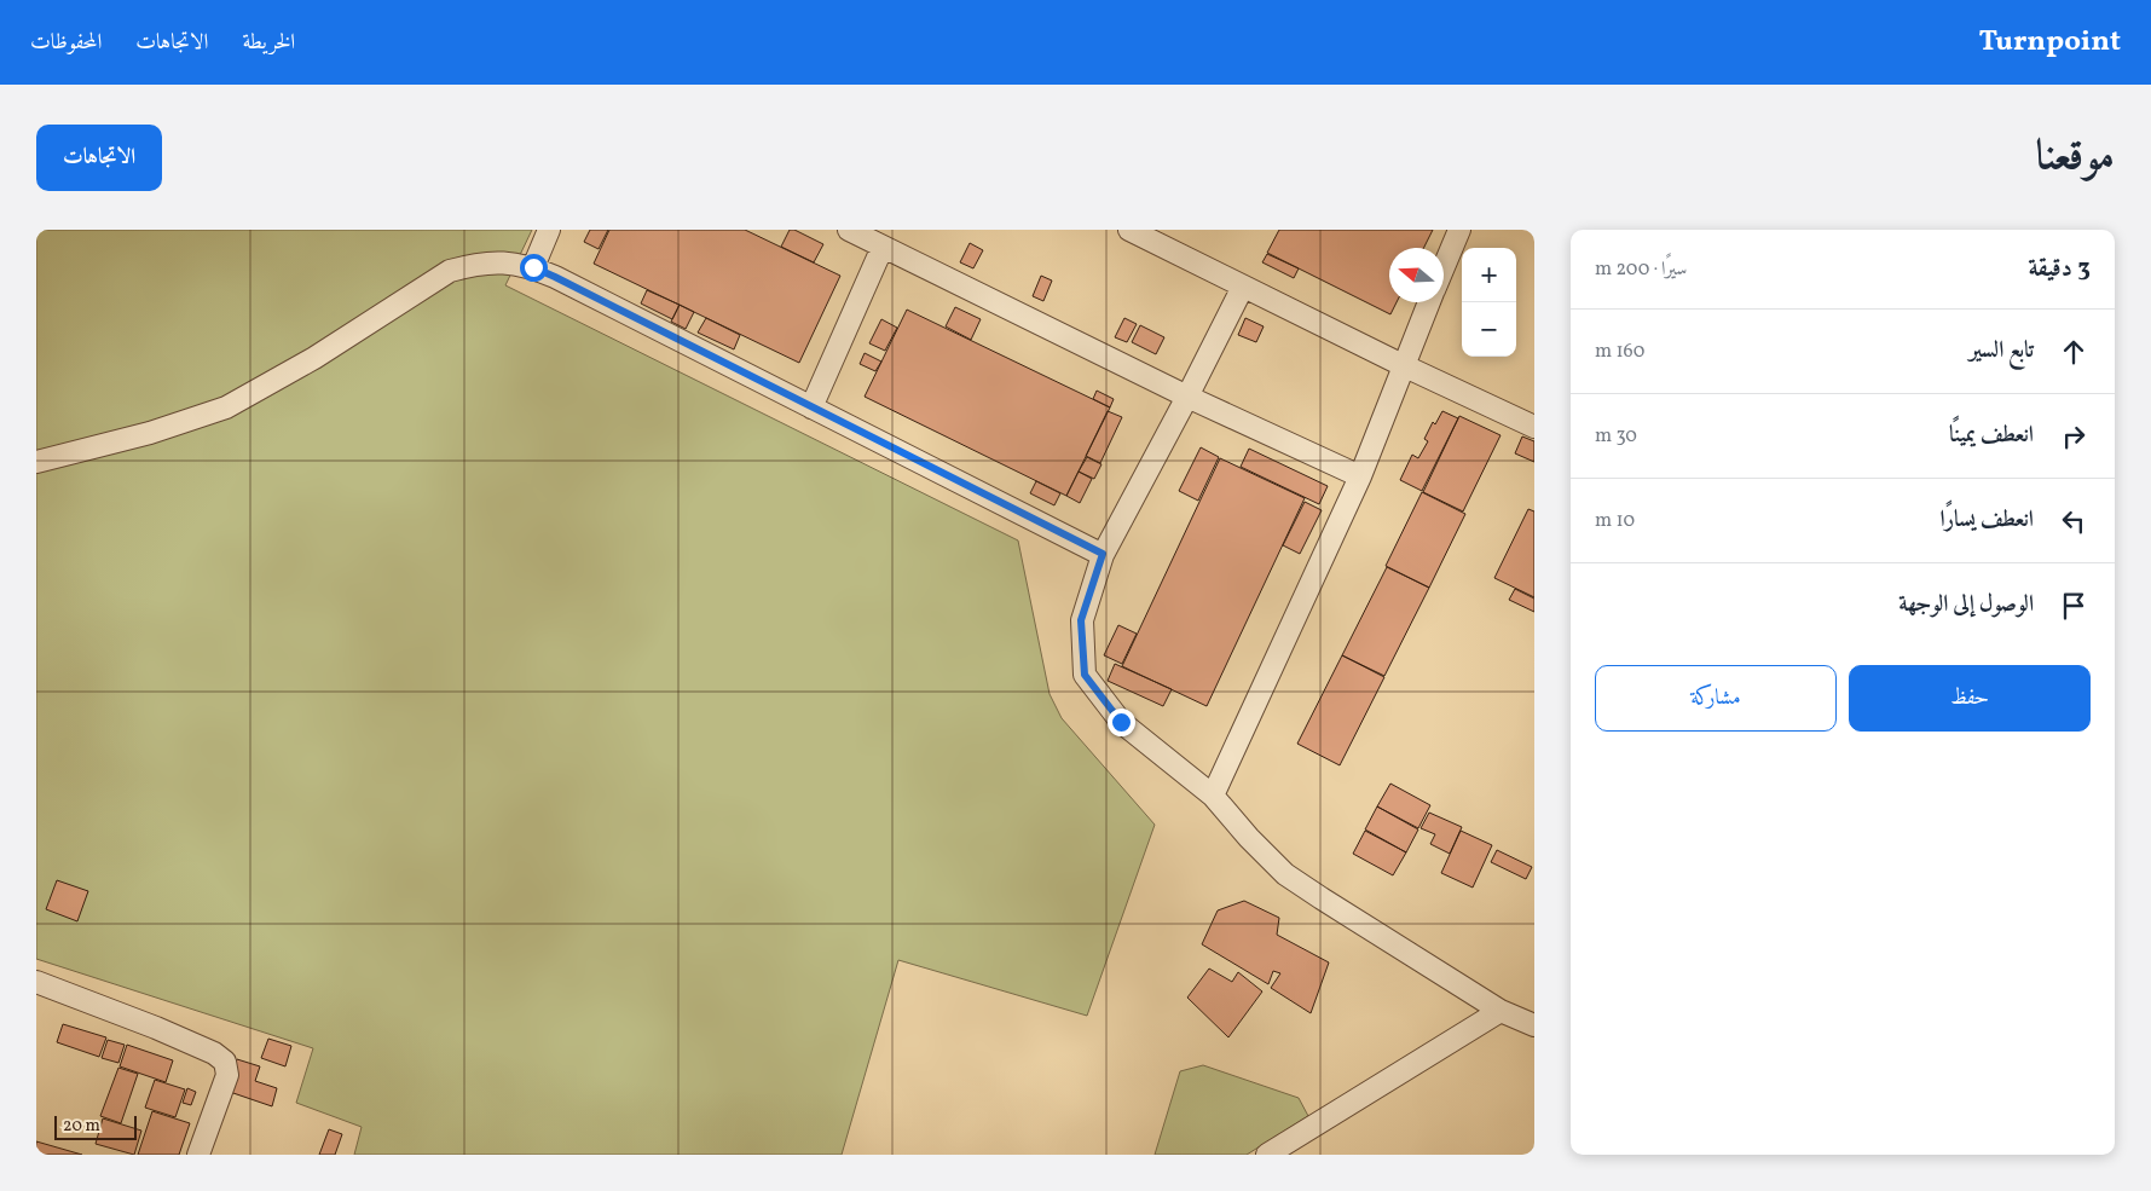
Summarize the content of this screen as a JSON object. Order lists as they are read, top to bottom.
{
  "scale_bar": "20 m",
  "north": "left",
  "page": {
    "header": "Turnpoint",
    "nav": ["الخريطة", "الاتجاهات", "المحفوظات"],
    "title": "موقعنا",
    "buttons": [
      "الاتجاهات",
      ["حفظ", "مشاركة"]
    ],
    "heading": ["3 دقيقة", "سيرًا · 200 m"],
    "map_buttons": ["+", "−"],
    "list": [
      ["تابع السير", "160 m"],
      ["انعطف يمينًا", "30 m"],
      ["انعطف يسارًا", "10 m"],
      "الوصول إلى الوجهة"
    ],
    "scale": "20 m"
  }
}
